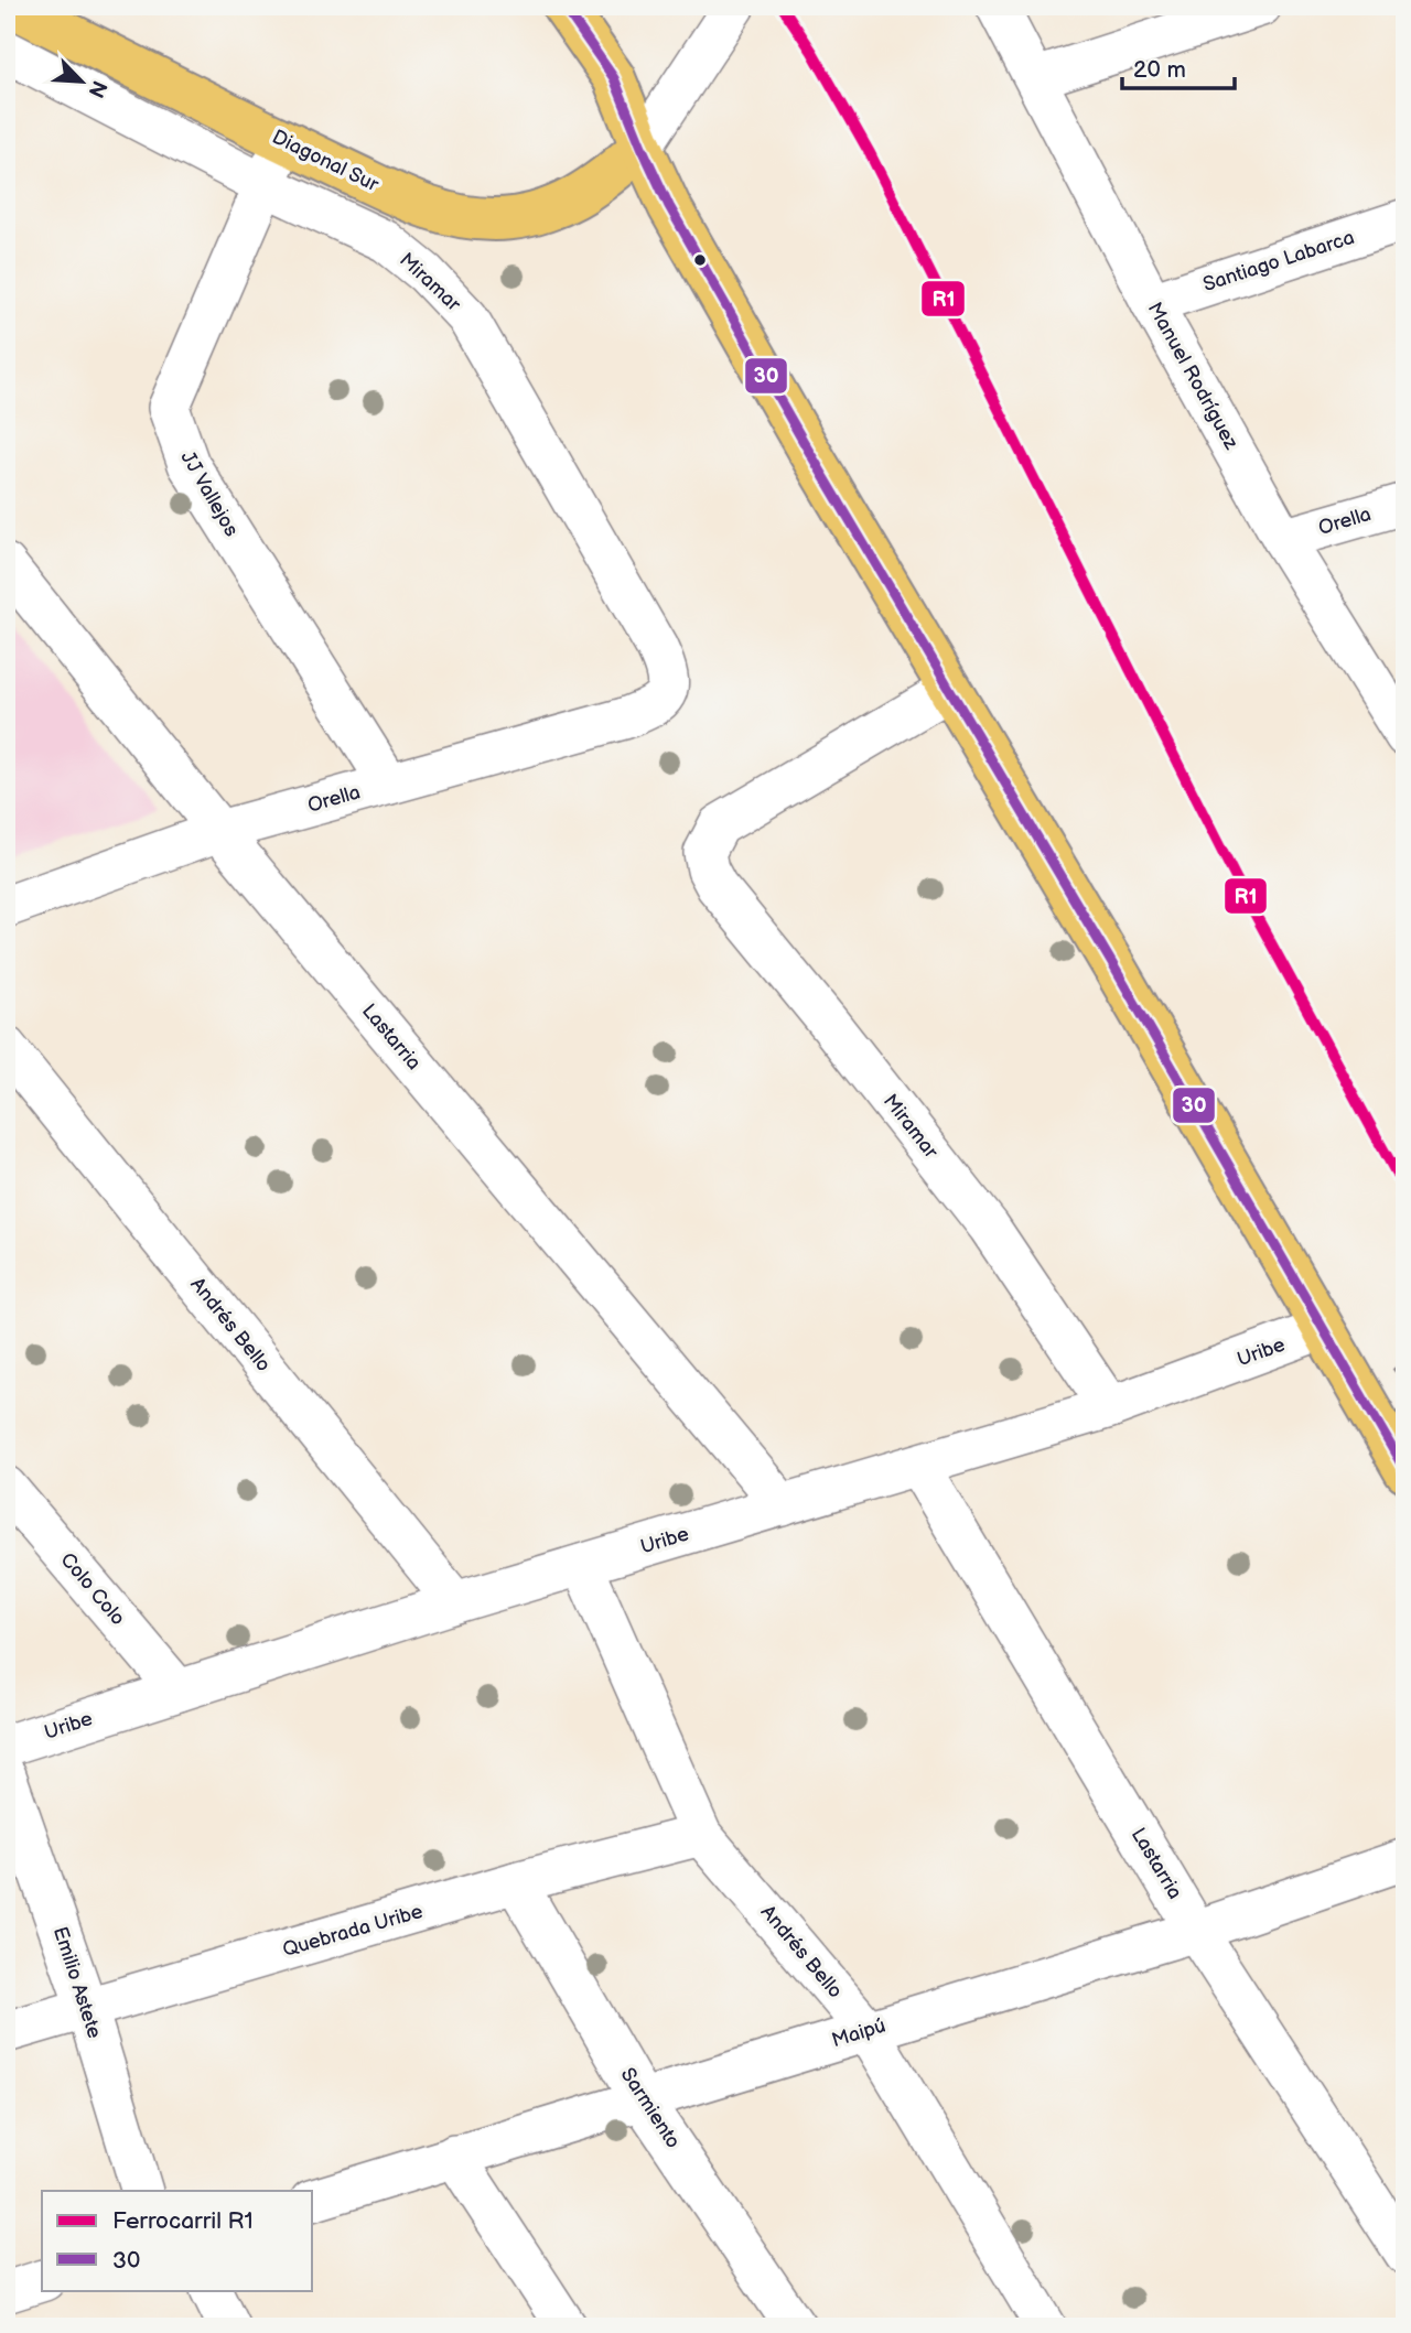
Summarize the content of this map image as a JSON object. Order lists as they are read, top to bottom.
{
  "streets": {
    "main road": ["Diagonal Sur"],
    "street": [
      "Santiago Labarca",
      "Miramar",
      "Manuel Rodríguez",
      "JJ Vallejos",
      "Orella",
      "Lastarria",
      "Andrés Bello",
      "Uribe",
      "Colo Colo",
      "Quebrada Uribe",
      "Emilio Astete",
      "Maipú",
      "Sarmiento"
    ]
  },
  "crossings": [
    ["Diagonal Sur", "JJ Vallejos"],
    ["Santiago Labarca", "Manuel Rodríguez"],
    ["Miramar", "JJ Vallejos"],
    ["Miramar", "Orella"],
    ["Miramar", "Uribe"],
    ["Manuel Rodríguez", "Orella"],
    ["JJ Vallejos", "Orella"],
    ["Orella", "Lastarria"],
    ["Lastarria", "Uribe"],
    ["Lastarria", "Maipú"],
    ["Andrés Bello", "Uribe"],
    ["Andrés Bello", "Quebrada Uribe"],
    ["Andrés Bello", "Maipú"],
    ["Uribe", "Colo Colo"],
    ["Quebrada Uribe", "Emilio Astete"],
    ["Quebrada Uribe", "Sarmiento"],
    ["Maipú", "Sarmiento"]
  ],
  "lines": ["rail line R1", "transit line 30"],
  "legend": ["Ferrocarril R1", "30"],
  "scale_bar": "20 m",
  "north": "bottom right"
}
